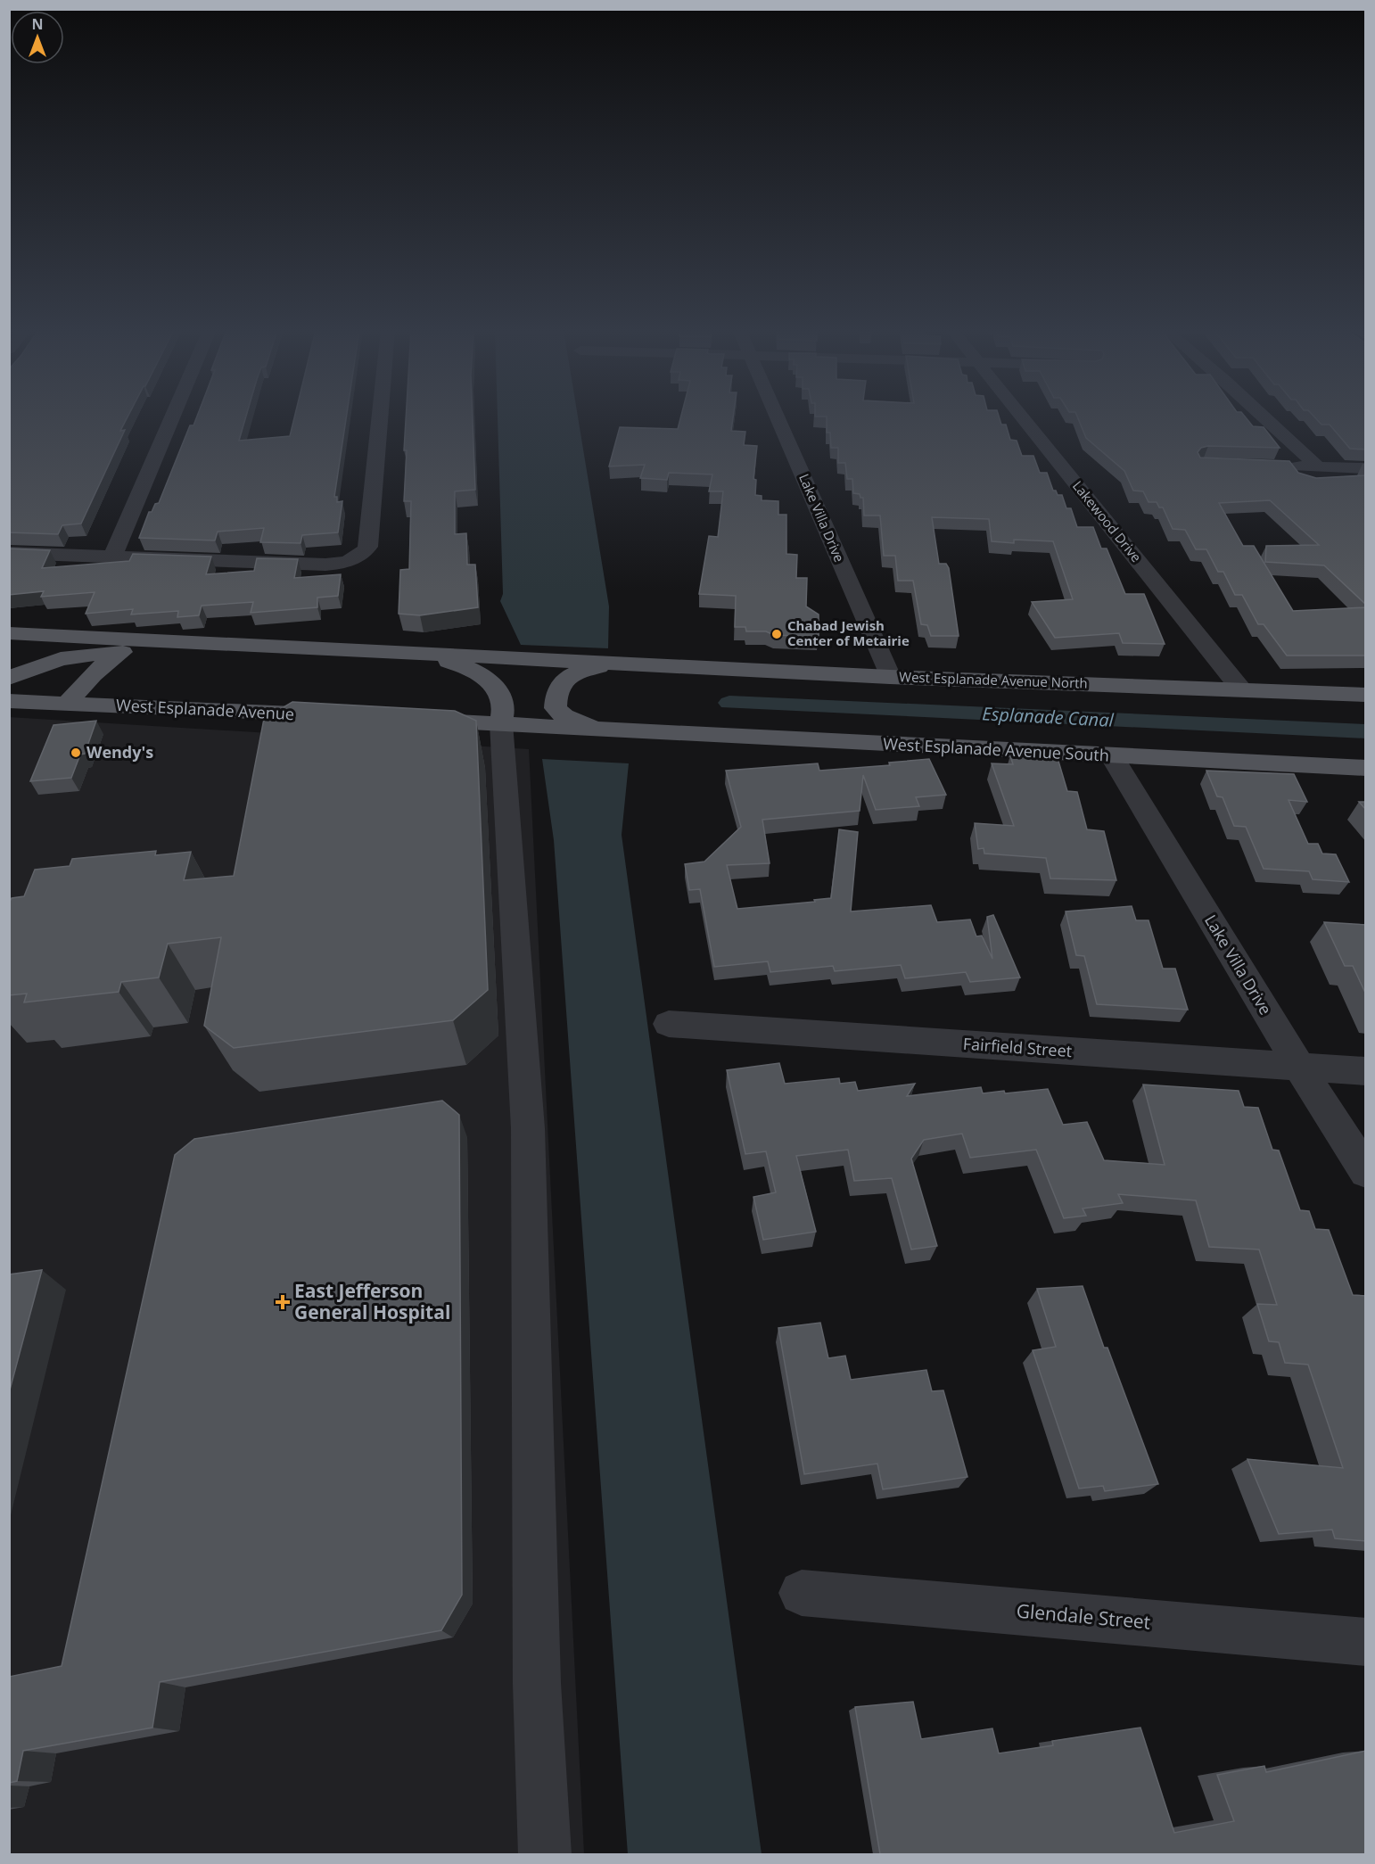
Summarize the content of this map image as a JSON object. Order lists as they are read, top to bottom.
{
  "streets": {
    "main road": ["West Esplanade Avenue North", "West Esplanade Avenue", "West Esplanade Avenue South"],
    "street": [
      "Lake Villa Drive",
      "Lakewood Drive",
      "Fairfield Street",
      "Glendale Street"
    ]
  },
  "crossings": [
    ["Lake Villa Drive", "West Esplanade Avenue North"],
    ["Lake Villa Drive", "West Esplanade Avenue South"],
    ["Lake Villa Drive", "Fairfield Street"],
    ["Lakewood Drive", "West Esplanade Avenue North"]
  ],
  "water": ["Esplanade Canal"],
  "places": {
    "other": ["Chabad Jewish Center of Metairie", "Wendy's"],
    "health": ["East Jefferson General Hospital"]
  },
  "north": "top"
}
